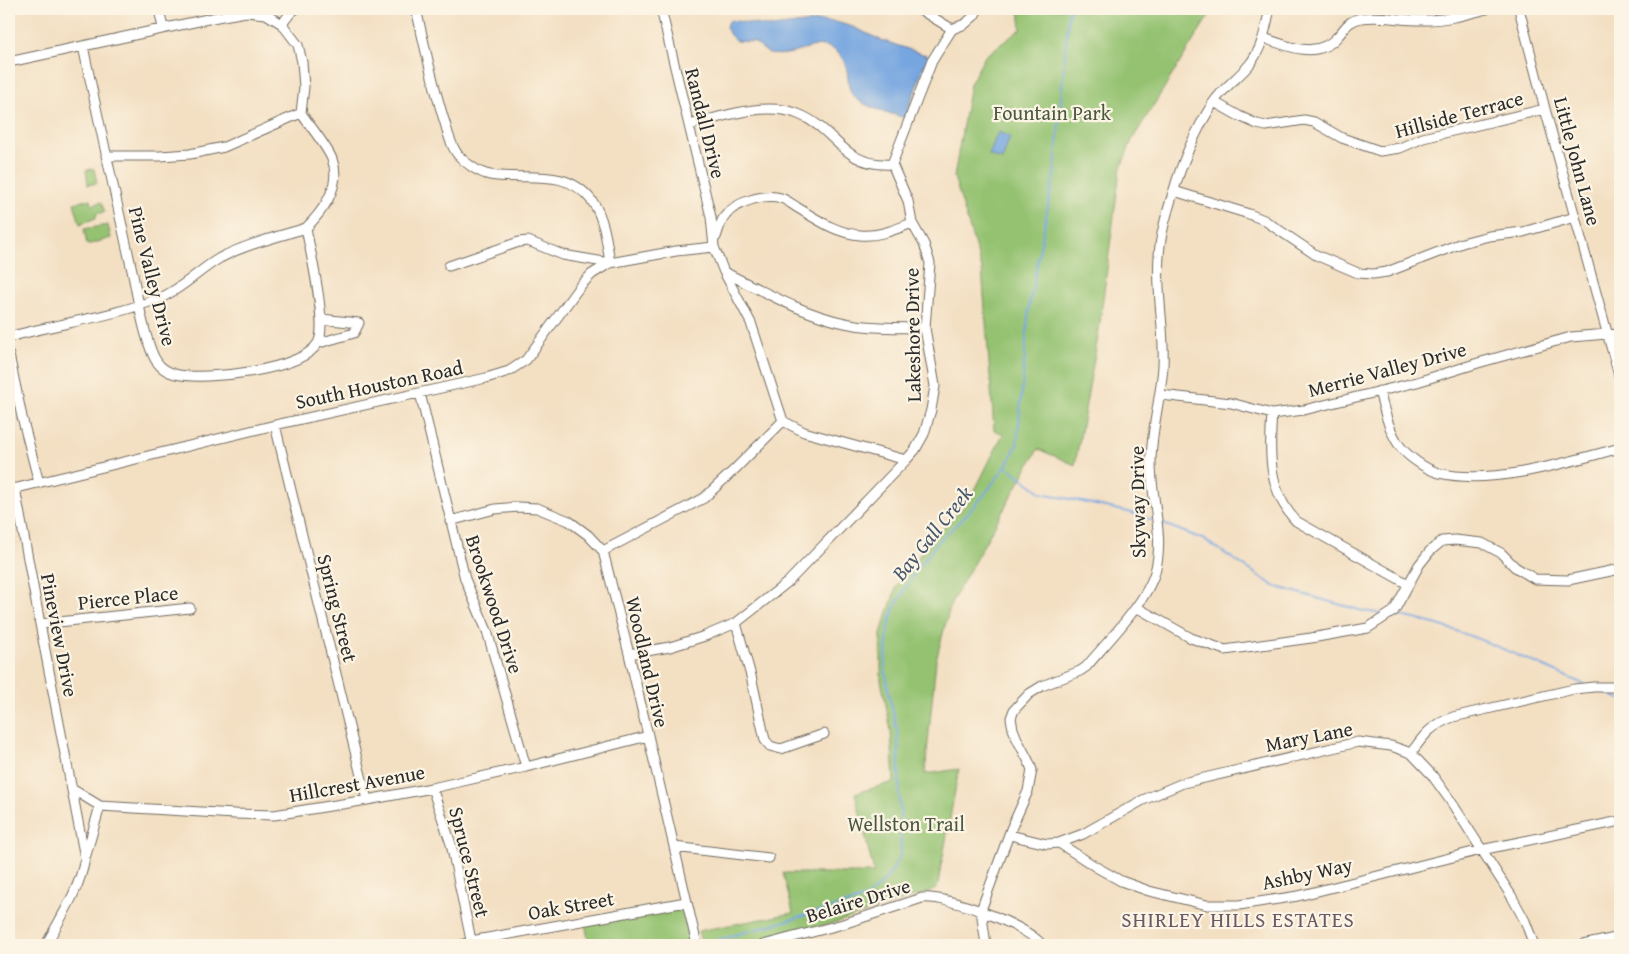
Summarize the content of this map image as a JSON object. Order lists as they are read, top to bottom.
{
  "streets": {
    "street": [
      "Hillside Terrace",
      "Randall Drive",
      "Little John Lane",
      "Pine Valley Drive",
      "Lakeshore Drive",
      "Merrie Valley Drive",
      "South Houston Road",
      "Skyway Drive",
      "Pierce Place",
      "Brookwood Drive",
      "Spring Street",
      "Pineview Drive",
      "Woodland Drive",
      "Mary Lane",
      "Hillcrest Avenue",
      "Spruce Street",
      "Ashby Way",
      "Belaire Drive",
      "Oak Street"
    ]
  },
  "crossings": [
    ["Hillside Terrace", "Little John Lane"],
    ["Hillside Terrace", "Skyway Drive"],
    ["Randall Drive", "South Houston Road"],
    ["Little John Lane", "Merrie Valley Drive"],
    ["Lakeshore Drive", "Woodland Drive"],
    ["Merrie Valley Drive", "Skyway Drive"],
    ["South Houston Road", "Brookwood Drive"],
    ["South Houston Road", "Spring Street"],
    ["South Houston Road", "Pineview Drive"],
    ["Skyway Drive", "Ashby Way"],
    ["Skyway Drive", "Belaire Drive"],
    ["Pierce Place", "Pineview Drive"],
    ["Brookwood Drive", "Hillcrest Avenue"],
    ["Spring Street", "Hillcrest Avenue"],
    ["Pineview Drive", "Hillcrest Avenue"],
    ["Woodland Drive", "Hillcrest Avenue"],
    ["Woodland Drive", "Oak Street"],
    ["Mary Lane", "Ashby Way"],
    ["Hillcrest Avenue", "Spruce Street"],
    ["Spruce Street", "Oak Street"]
  ],
  "districts": ["SHIRLEY HILLS ESTATES"],
  "water": ["Bay Gall Creek"],
  "parks": ["Fountain Park", "Wellston Trail"]
}
